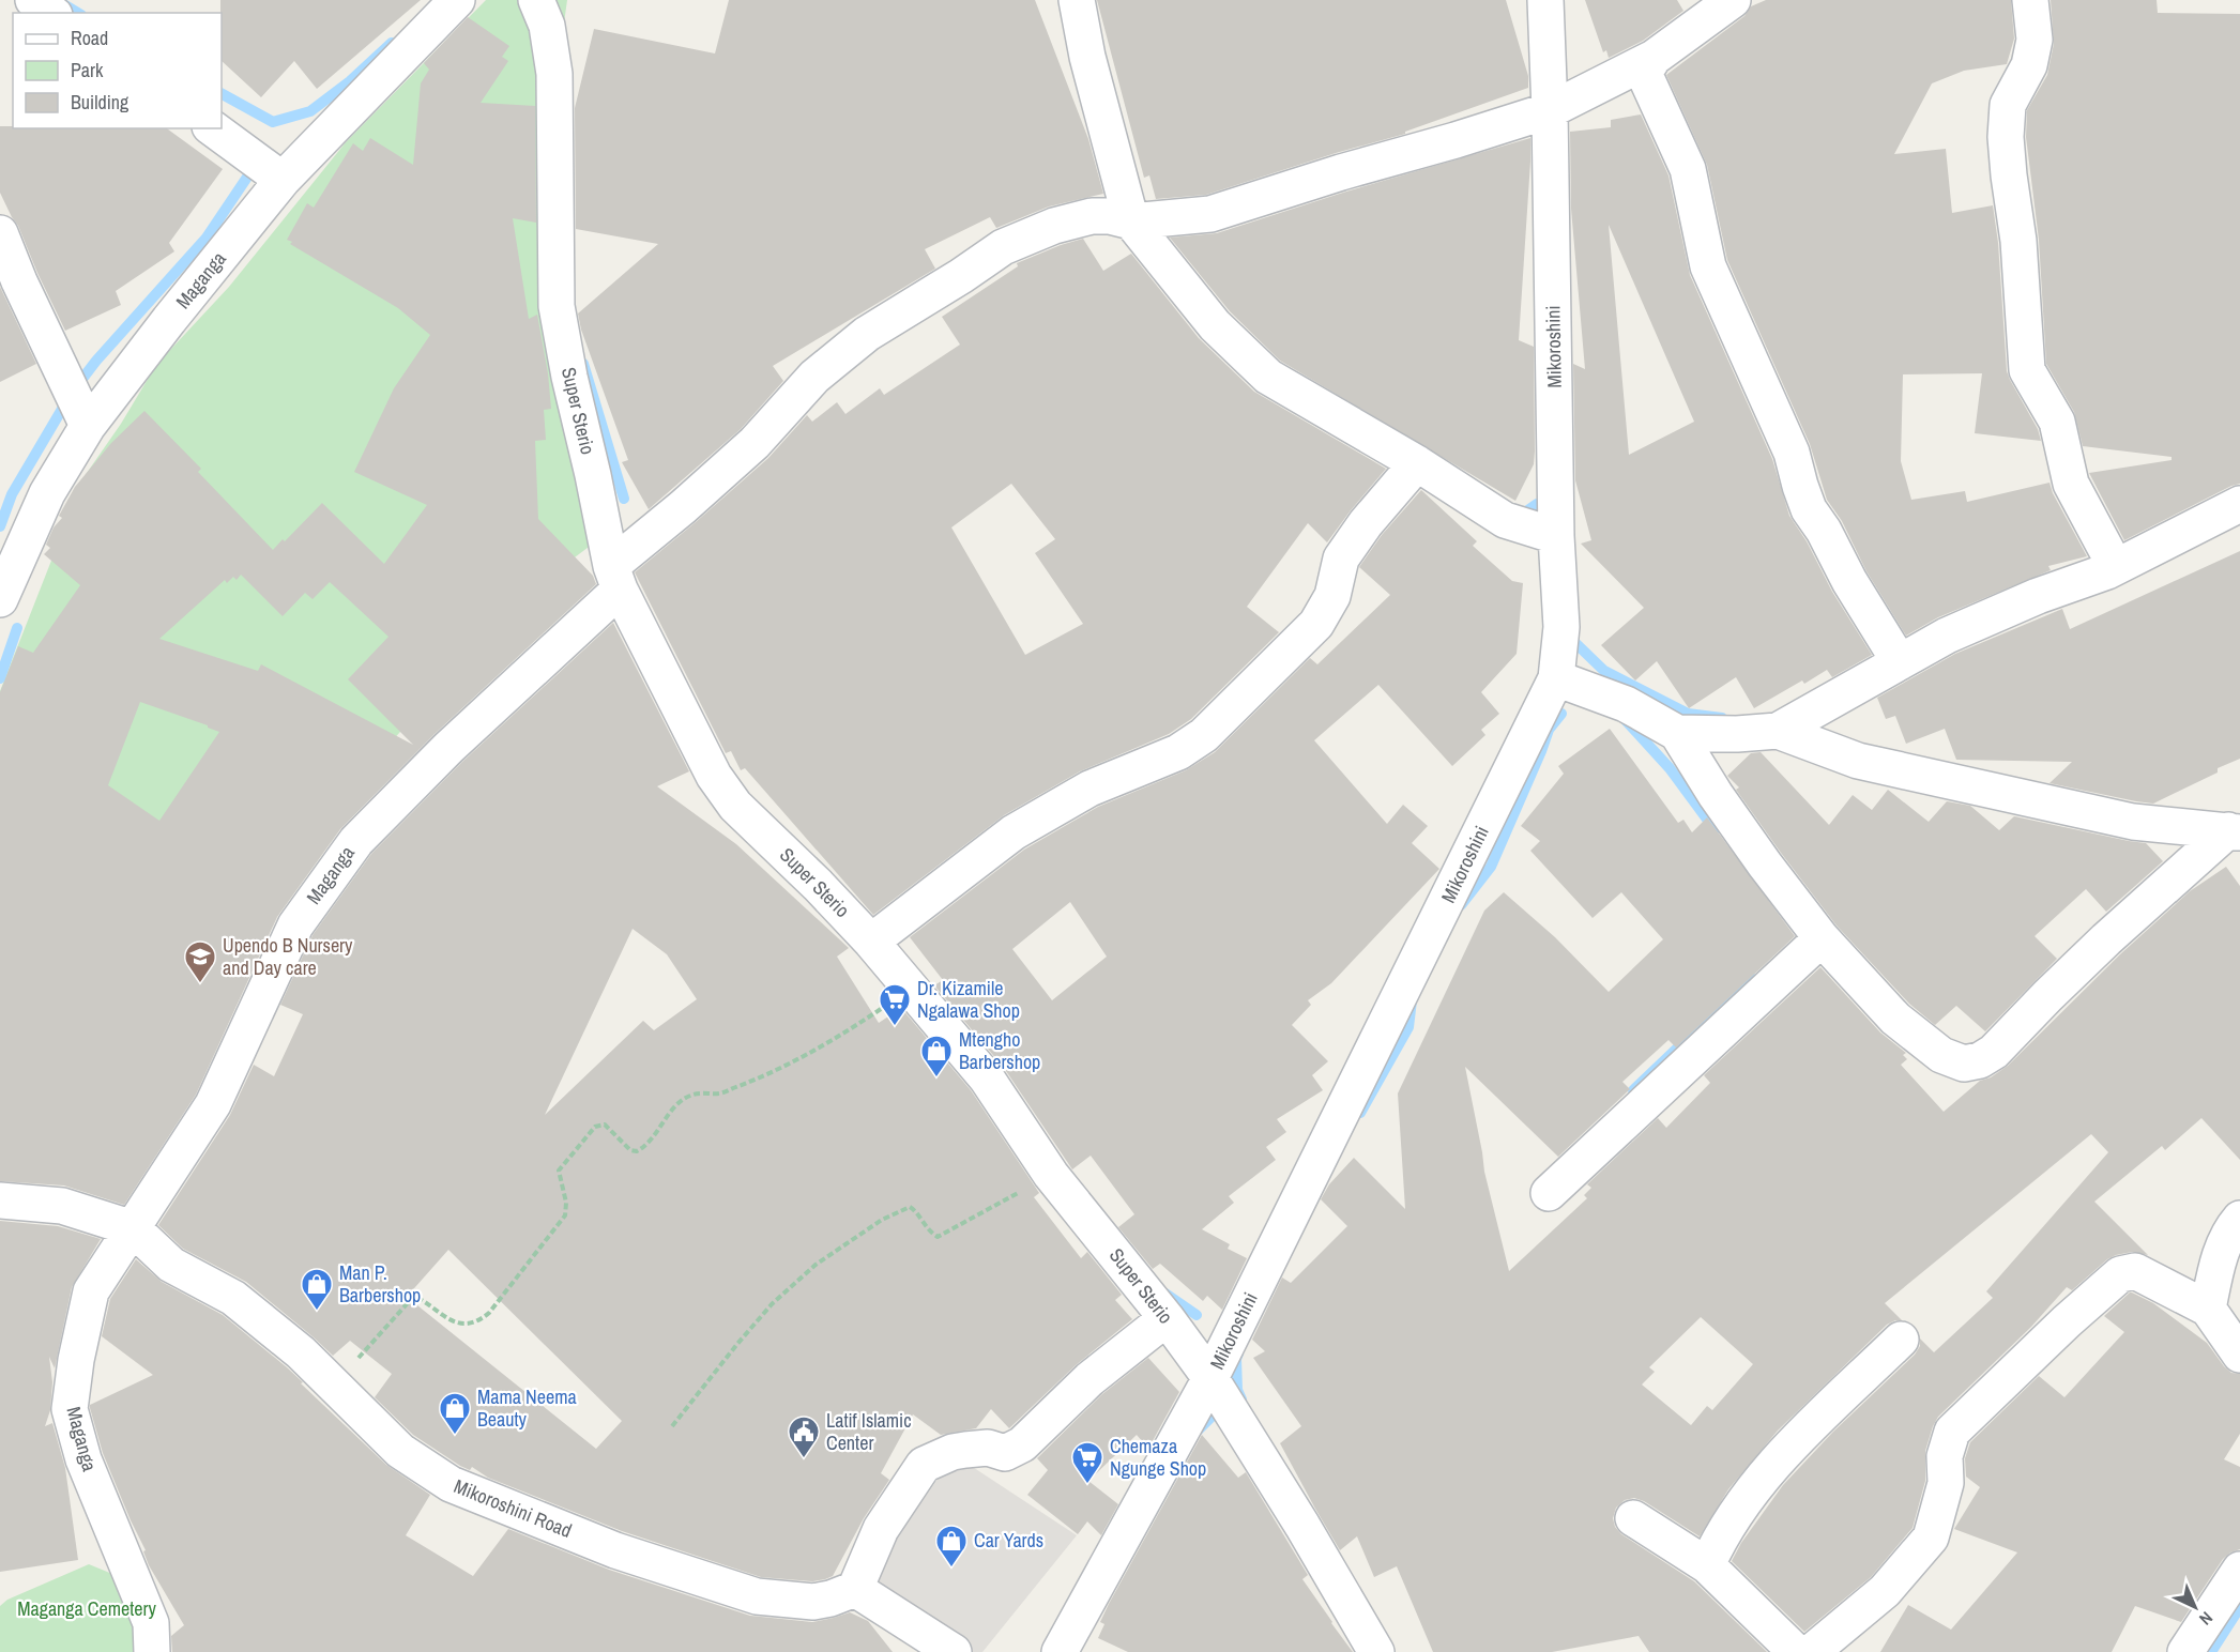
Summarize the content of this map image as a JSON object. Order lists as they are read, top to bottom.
{
  "streets": {
    "street": [
      "Maganga",
      "Mikoroshini",
      "Super Sterio",
      "Mikoroshini Road"
    ]
  },
  "crossings": [
    ["Maganga", "Mikoroshini"],
    ["Maganga", "Super Sterio"],
    ["Maganga", "Mikoroshini Road"],
    ["Mikoroshini", "Super Sterio"]
  ],
  "parks": ["Maganga Cemetery"],
  "places": {
    "school or university": ["Upendo B Nursery and Day care"],
    "supermarket": ["Dr. Kizamile Ngalawa Shop", "Chemaza Ngunge Shop"],
    "shop": [
      "Mtengho Barbershop",
      "Man P. Barbershop",
      "Mama Neema Beauty",
      "Car Yards"
    ],
    "public building": ["Latif Islamic Center"]
  },
  "legend": ["Road", "Park", "Building"],
  "north": "bottom right"
}
